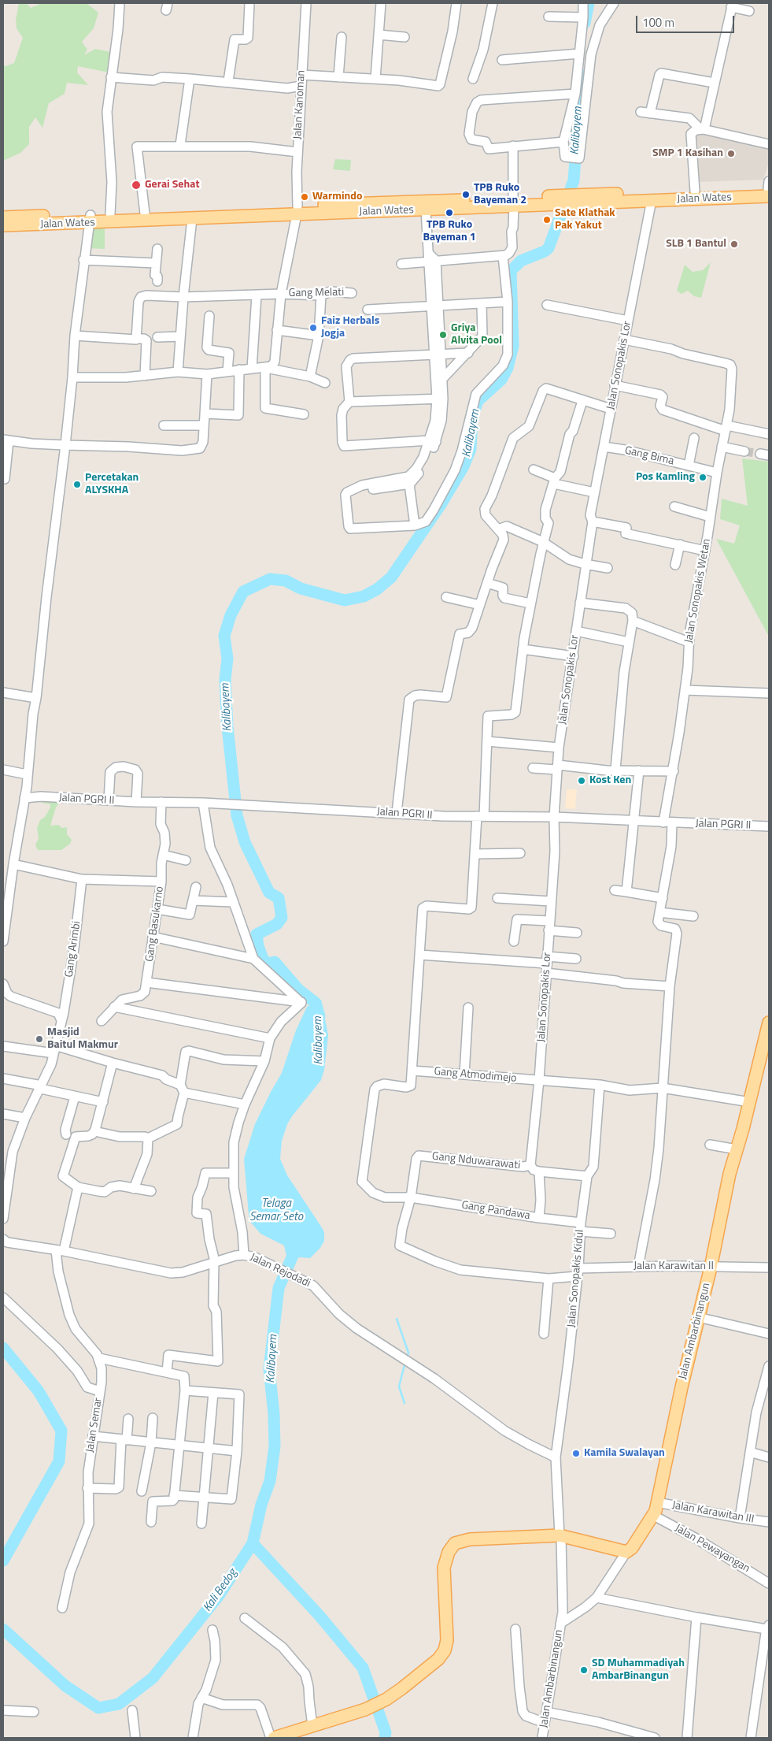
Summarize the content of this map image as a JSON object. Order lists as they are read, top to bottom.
{
  "streets": {
    "main road": ["Jalan Wates", "Jalan Ambarbinangun"],
    "street": [
      "Jalan Kanoman",
      "Gang Melati",
      "Jalan Sonopakis Lor",
      "Gang Bima",
      "Jalan Sonopakis Wetan",
      "Jalan PGRI II",
      "Gang Basukarno",
      "Gang Arimbi",
      "Gang Atmodimejo",
      "Gang Nduwarawati",
      "Gang Pandawa",
      "Jalan Karawitan II",
      "Jalan Rejodadi",
      "Jalan Sonopakis Kidul",
      "Jalan Semar",
      "Jalan Karawitan III",
      "Jalan Pewayangan"
    ]
  },
  "crossings": [
    ["Jalan Kanoman", "Jalan Wates"],
    ["Jalan Kanoman", "Gang Melati"],
    ["Jalan Wates", "Jalan Sonopakis Lor"],
    ["Jalan Sonopakis Lor", "Gang Bima"],
    ["Jalan Sonopakis Lor", "Jalan Sonopakis Wetan"],
    ["Jalan Sonopakis Lor", "Jalan PGRI II"],
    ["Jalan Sonopakis Lor", "Gang Atmodimejo"],
    ["Jalan Sonopakis Lor", "Gang Nduwarawati"],
    ["Gang Bima", "Jalan Sonopakis Wetan"],
    ["Jalan Sonopakis Wetan", "Jalan PGRI II"],
    ["Jalan PGRI II", "Gang Basukarno"],
    ["Gang Atmodimejo", "Gang Pandawa"],
    ["Gang Nduwarawati", "Jalan Karawitan II"],
    ["Gang Pandawa", "Jalan Karawitan II"],
    ["Gang Pandawa", "Jalan Sonopakis Kidul"],
    ["Jalan Karawitan II", "Jalan Sonopakis Kidul"],
    ["Jalan Karawitan II", "Jalan Ambarbinangun"],
    ["Jalan Rejodadi", "Jalan Sonopakis Kidul"],
    ["Jalan Sonopakis Kidul", "Jalan Ambarbinangun"],
    ["Jalan Ambarbinangun", "Jalan Karawitan III"],
    ["Jalan Ambarbinangun", "Jalan Pewayangan"]
  ],
  "water": ["Kalibayem", "Telaga Semar Seto", "Kali Bedog"],
  "places": [
    "SMP 1 Kasihan",
    "Gerai Sehat",
    "TPB Ruko Bayeman 2",
    "Warmindo",
    "TPB Ruko Bayeman 1",
    "Sate Klathak Pak Yakut",
    "SLB 1 Bantul",
    "Faiz Herbals Jogja",
    "Griya Alvita Pool",
    "Pos Kamling",
    "Percetakan ALYSKHA",
    "Kost Ken",
    "Masjid Baitul Makmur",
    "Kamila Swalayan",
    "SD Muhammadiyah AmbarBinangun"
  ],
  "scale_bar": "100 m"
}
